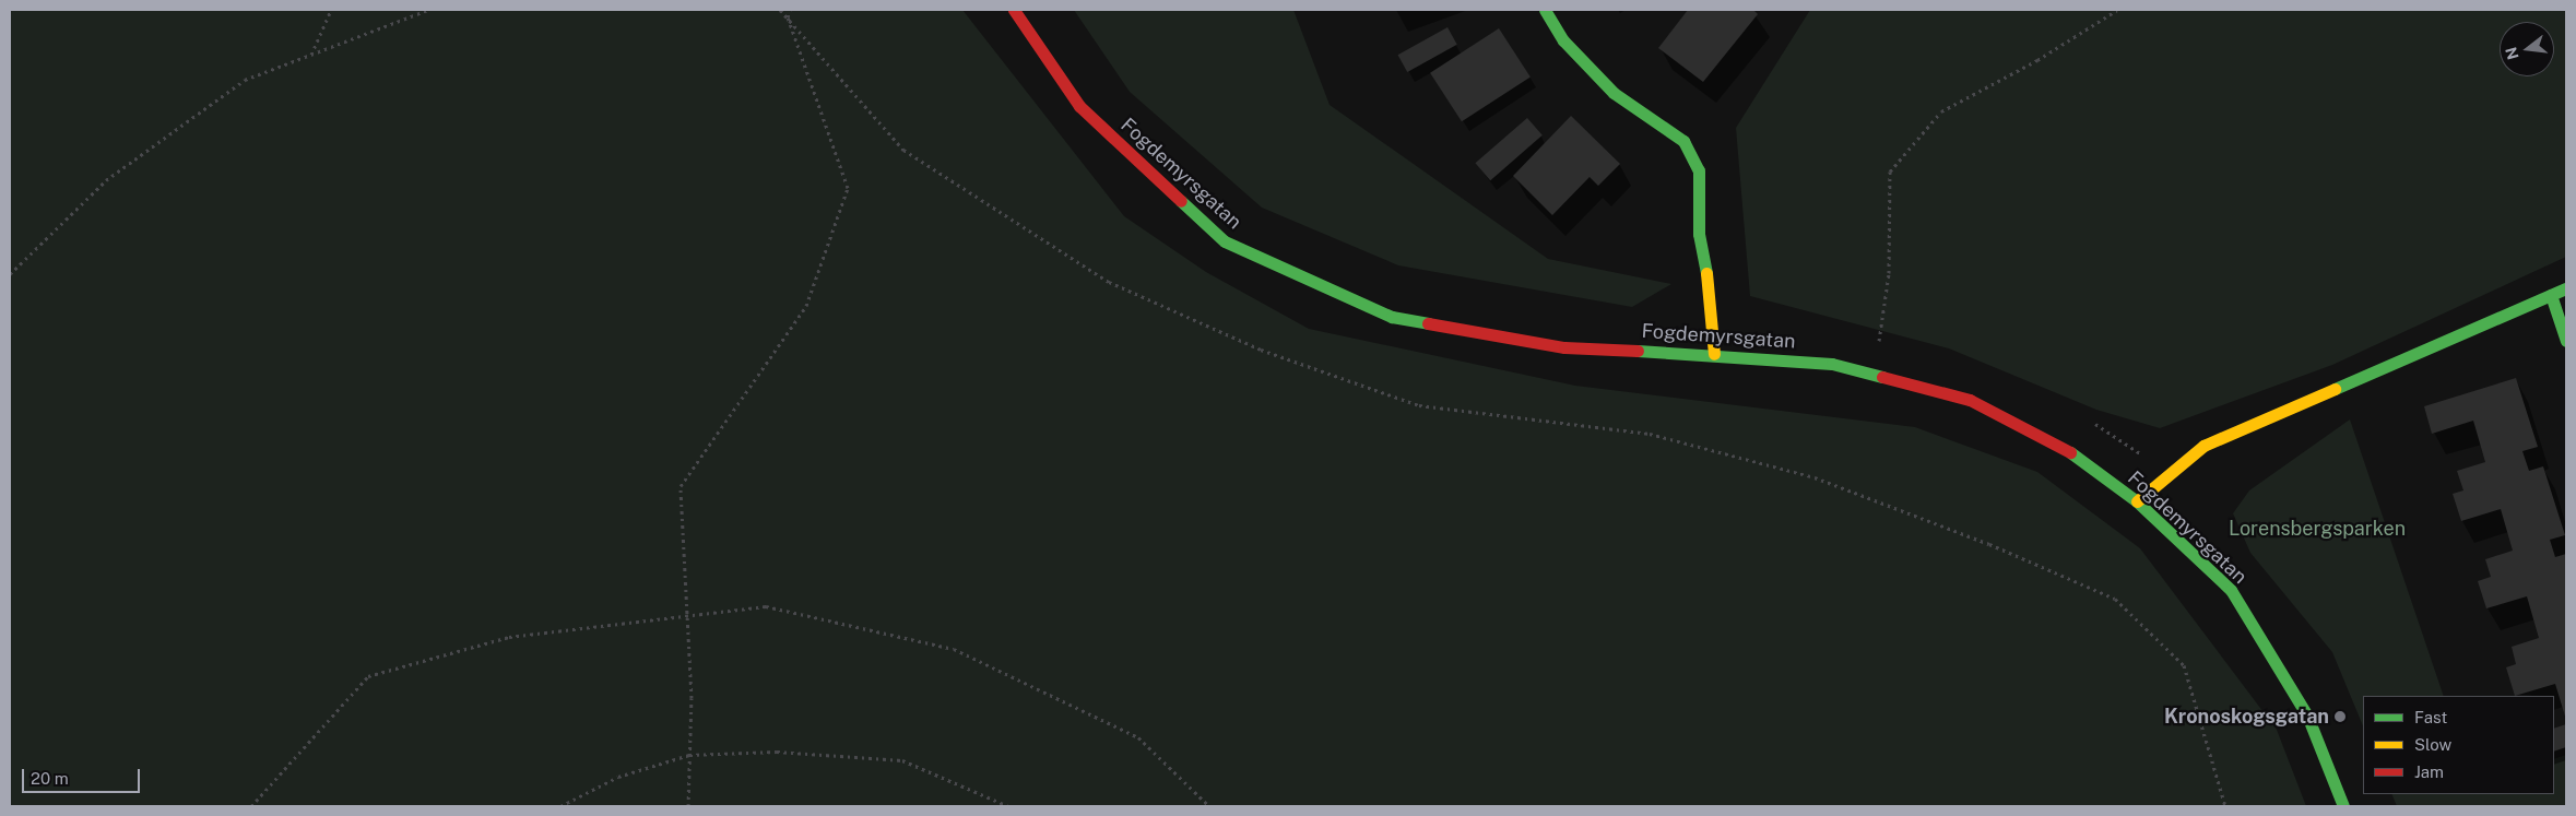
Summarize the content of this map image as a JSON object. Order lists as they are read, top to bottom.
{
  "streets": {
    "street": ["Fogdemyrsgatan"]
  },
  "parks": ["Lorensbergsparken"],
  "places": ["Kronoskogsgatan"],
  "legend": ["Fast", "Slow", "Jam"],
  "scale_bar": "20 m",
  "north": "left"
}
